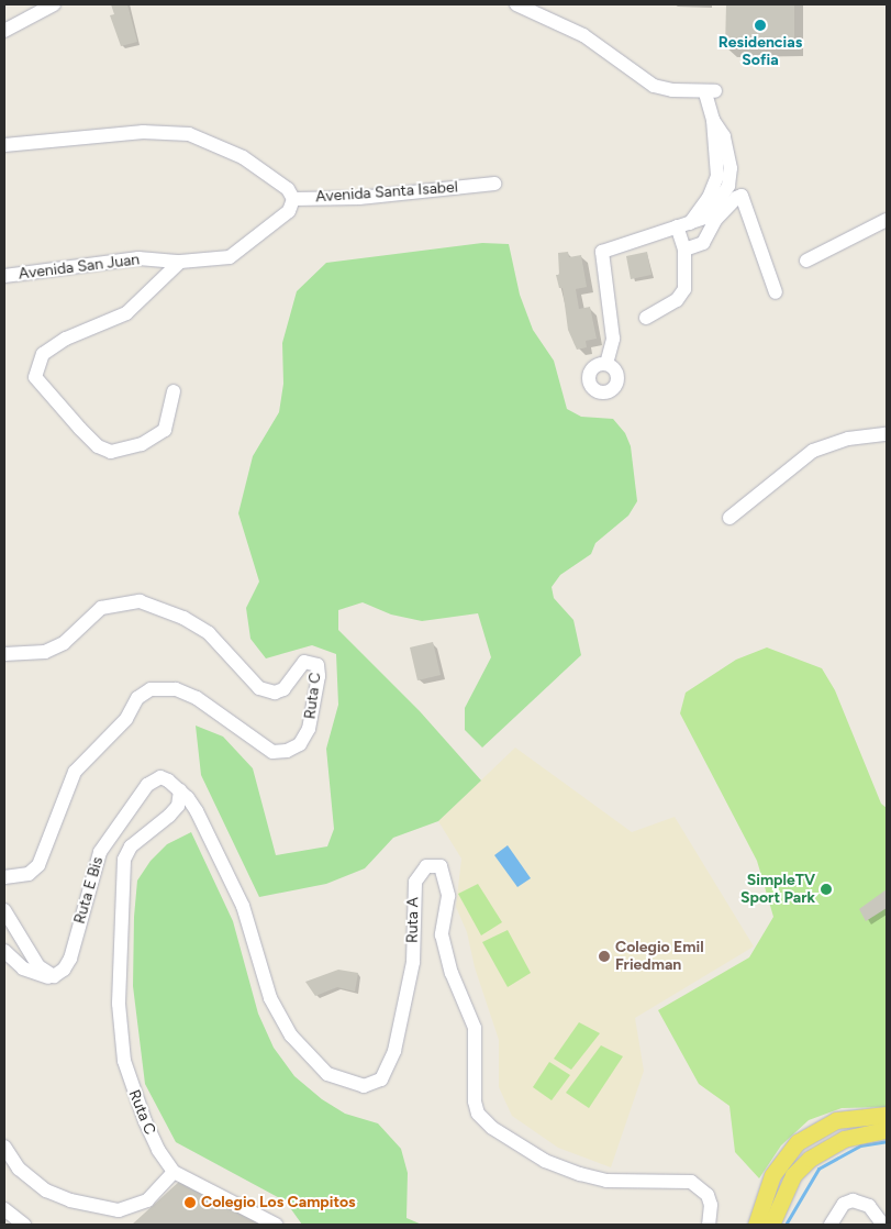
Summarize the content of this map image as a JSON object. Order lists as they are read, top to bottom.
{
  "streets": {
    "street": [
      "Avenida Santa Isabel",
      "Avenida San Juan",
      "Ruta C",
      "Ruta E Bis",
      "Ruta A"
    ]
  },
  "crossings": [
    ["Avenida Santa Isabel", "Avenida San Juan"],
    ["Ruta C", "Ruta E Bis"],
    ["Ruta C", "Ruta A"],
    ["Ruta E Bis", "Ruta A"]
  ],
  "places": [
    "Residencias Sofia",
    "SimpleTV Sport Park",
    "Colegio Emil Friedman",
    "Colegio Los Campitos"
  ]
}
